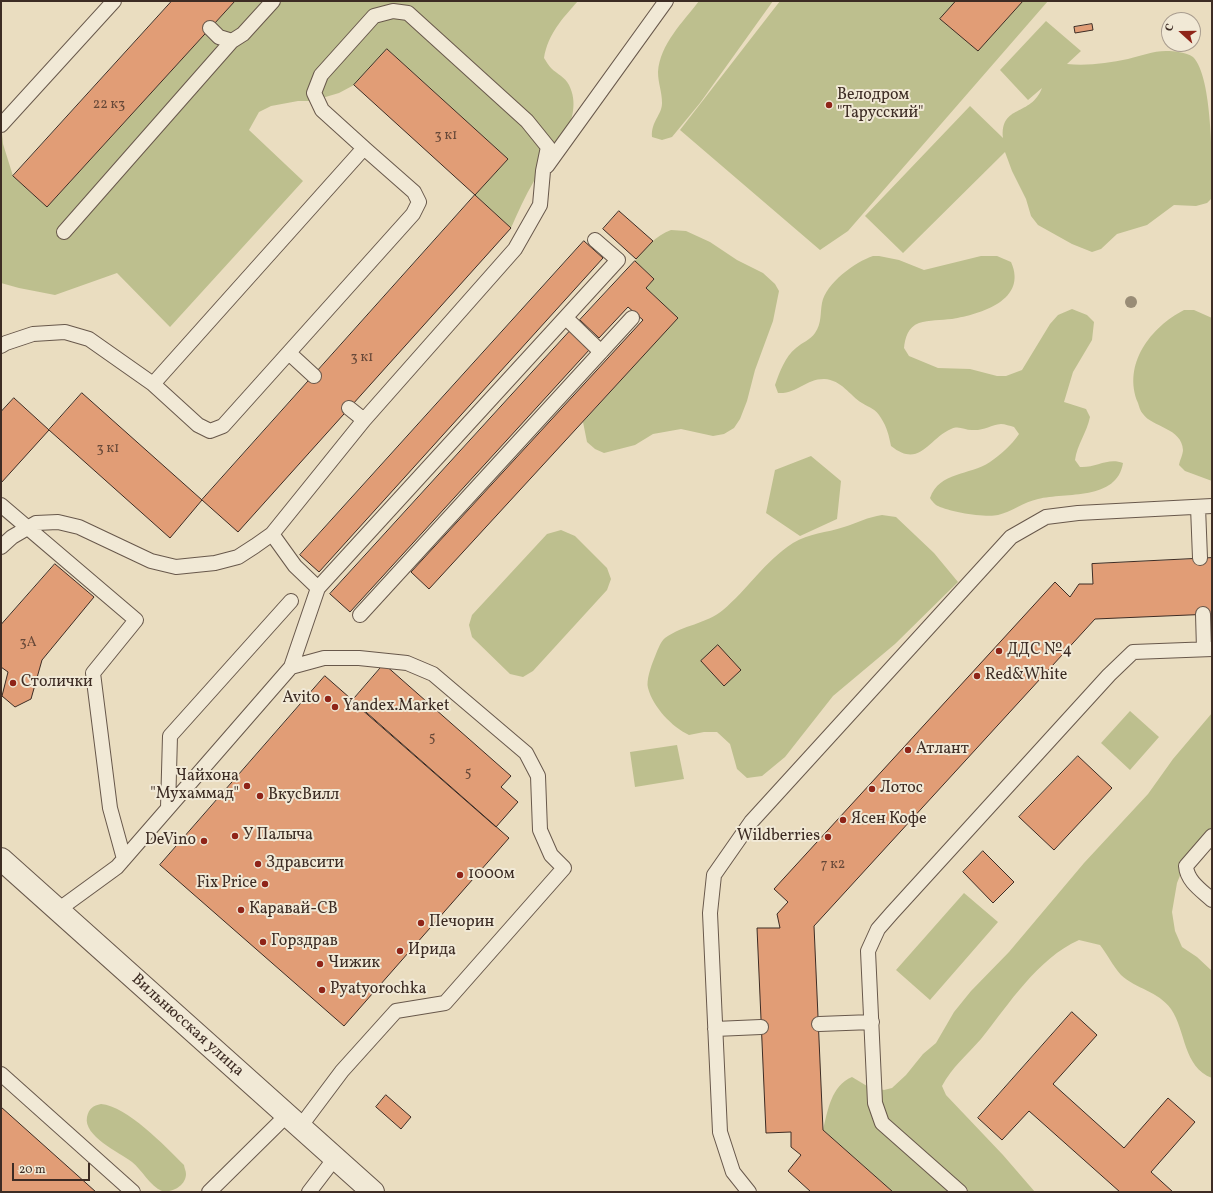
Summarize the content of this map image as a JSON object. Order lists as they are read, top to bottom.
{
  "streets": {
    "street": ["Вильнюсская улица"]
  },
  "places": [
    "Велодром \"Тарусский\"",
    "ДДС №4",
    "Red&White",
    "Столички",
    "Avito",
    "Yandex.Market",
    "Атлант",
    "Чайхона \"Мухаммад\"",
    "Лотос",
    "ВкусВилл",
    "Ясен Кофе",
    "У Палыча",
    "Wildberries",
    "DeVino",
    "Здравсити",
    "1000м",
    "Fix Price",
    "Каравай-СВ",
    "Печорин",
    "Горздрав",
    "Ирида",
    "Чижик",
    "Pyatyorochka"
  ],
  "house_numbers": [
    "22 к3",
    "3 к1",
    "3 к1",
    "3 к1",
    "3А",
    "5",
    "5",
    "7 к2"
  ],
  "scale_bar": "20 m",
  "north": "left"
}
